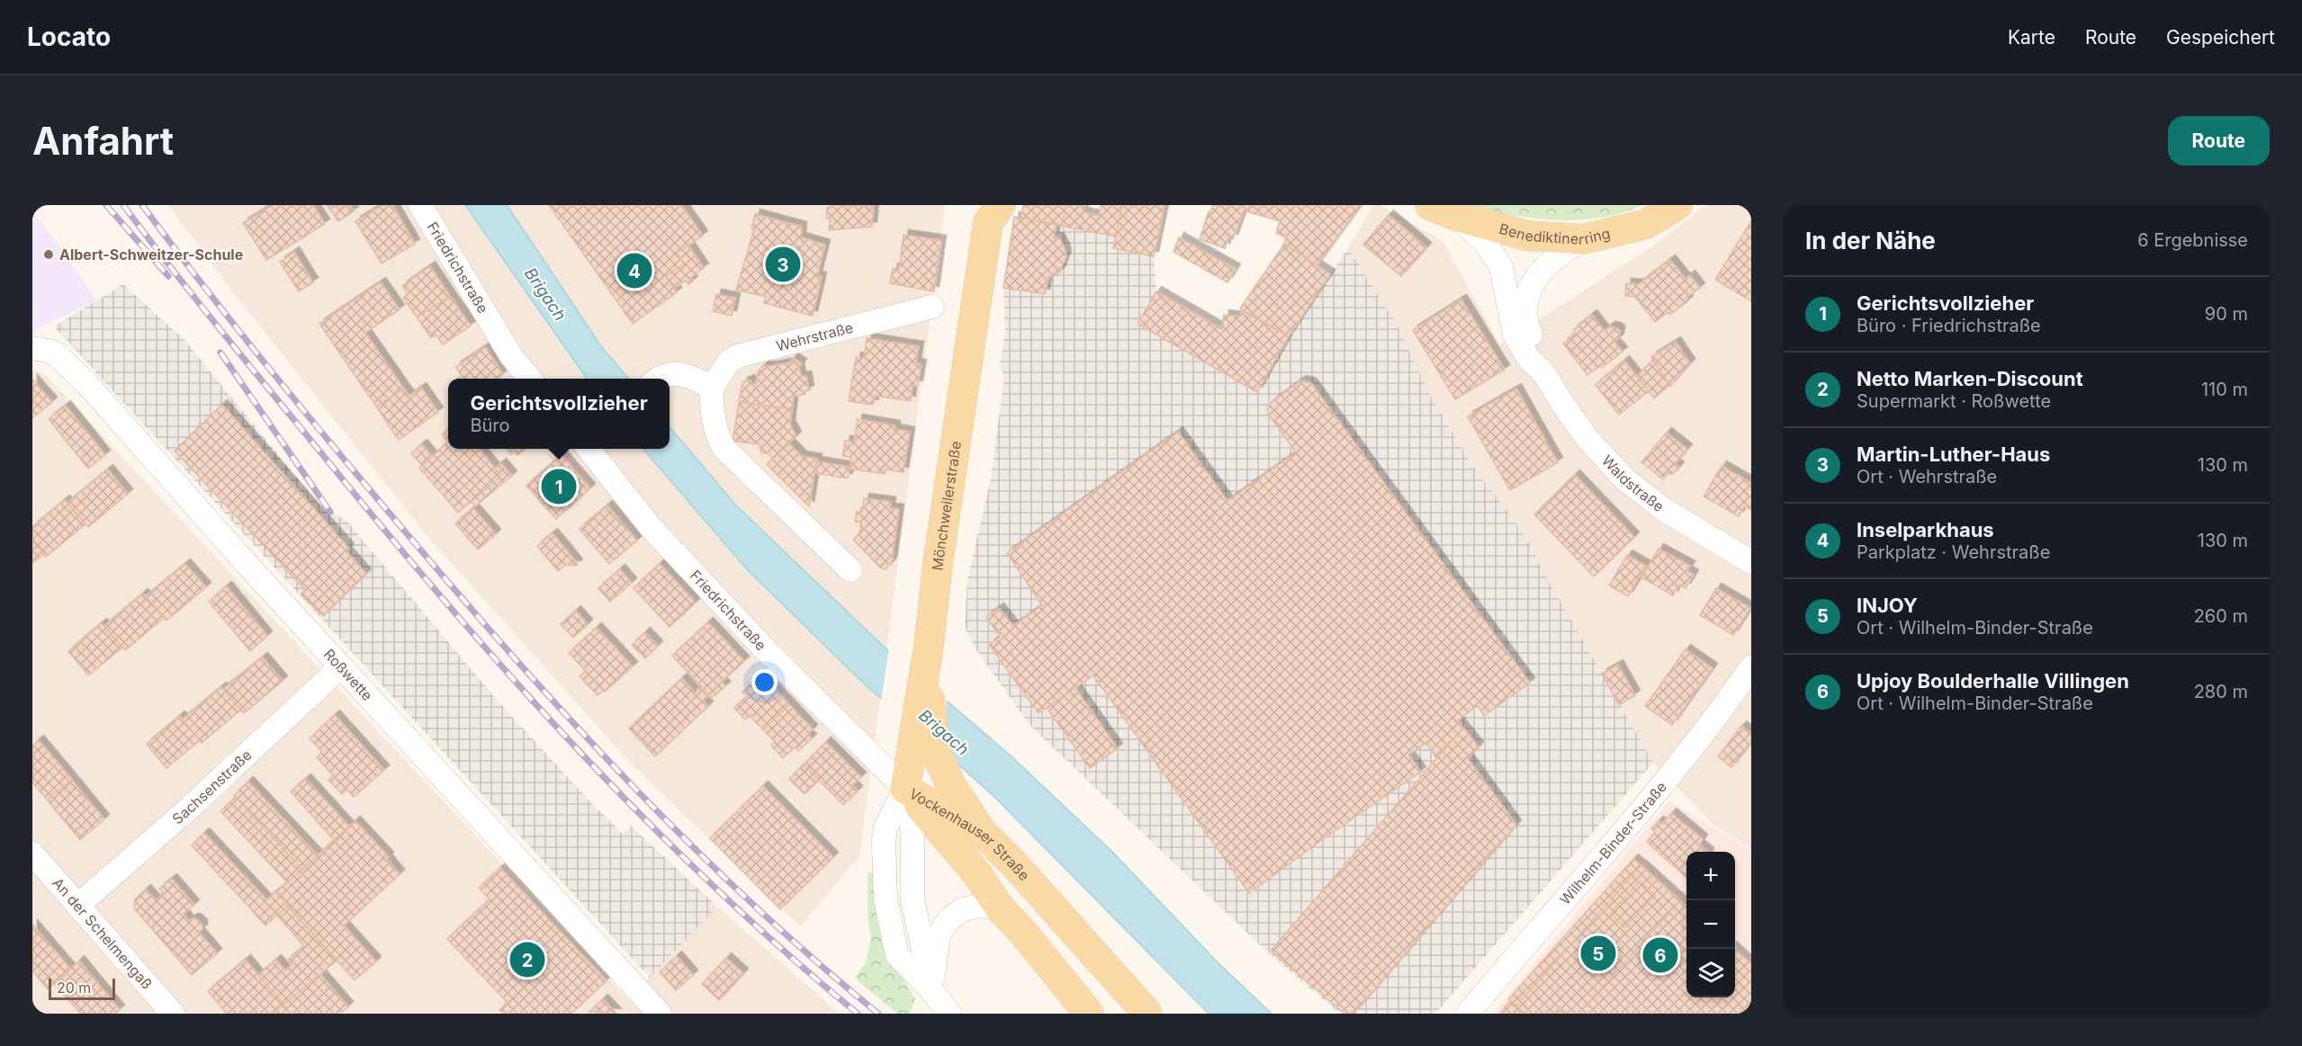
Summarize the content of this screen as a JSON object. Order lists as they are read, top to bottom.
{
  "streets": {
    "main road": ["Benediktinerring", "Mönchweilerstraße", "Vockenhauser Straße"],
    "street": [
      "Friedrichstraße",
      "Wehrstraße",
      "Waldstraße",
      "Roßwette",
      "Sachsenstraße",
      "Wilhelm-Binder-Straße",
      "An der Schelmengaß"
    ]
  },
  "crossings": [
    ["Benediktinerring", "Waldstraße"],
    ["Friedrichstraße", "Mönchweilerstraße"],
    ["Friedrichstraße", "Vockenhauser Straße"],
    ["Mönchweilerstraße", "Vockenhauser Straße"],
    ["Roßwette", "Sachsenstraße"],
    ["Sachsenstraße", "An der Schelmengaß"]
  ],
  "water": ["Brigach"],
  "places": ["Albert-Schweitzer-Schule"],
  "scale_bar": "20 m",
  "page": {
    "header": "Locato",
    "nav": ["Karte", "Route", "Gespeichert"],
    "buttons": "Route",
    "title": "Anfahrt",
    "heading": ["In der Nähe", "6 Ergebnisse"],
    "pins": [
      "3",
      "4",
      "1",
      "5",
      "6",
      "2"
    ],
    "list": [
      {
        "mark": "1",
        "name": "Gerichtsvollzieher",
        "note": "Büro · Friedrichstraße",
        "value": "90 m"
      },
      {
        "mark": "2",
        "name": "Netto Marken-Discount",
        "note": "Supermarkt · Roßwette",
        "value": "110 m"
      },
      {
        "mark": "3",
        "name": "Martin-Luther-Haus",
        "note": "Ort · Wehrstraße",
        "value": "130 m"
      },
      {
        "mark": "4",
        "name": "Inselparkhaus",
        "note": "Parkplatz · Wehrstraße",
        "value": "130 m"
      },
      {
        "mark": "5",
        "name": "INJOY",
        "note": "Ort · Wilhelm-Binder-Straße",
        "value": "260 m"
      },
      {
        "mark": "6",
        "name": "Upjoy Boulderhalle Villingen",
        "note": "Ort · Wilhelm-Binder-Straße",
        "value": "280 m"
      }
    ],
    "popup": ["Gerichtsvollzieher", "Büro"],
    "map_buttons": ["+", "−"],
    "scale": "20 m"
  }
}
